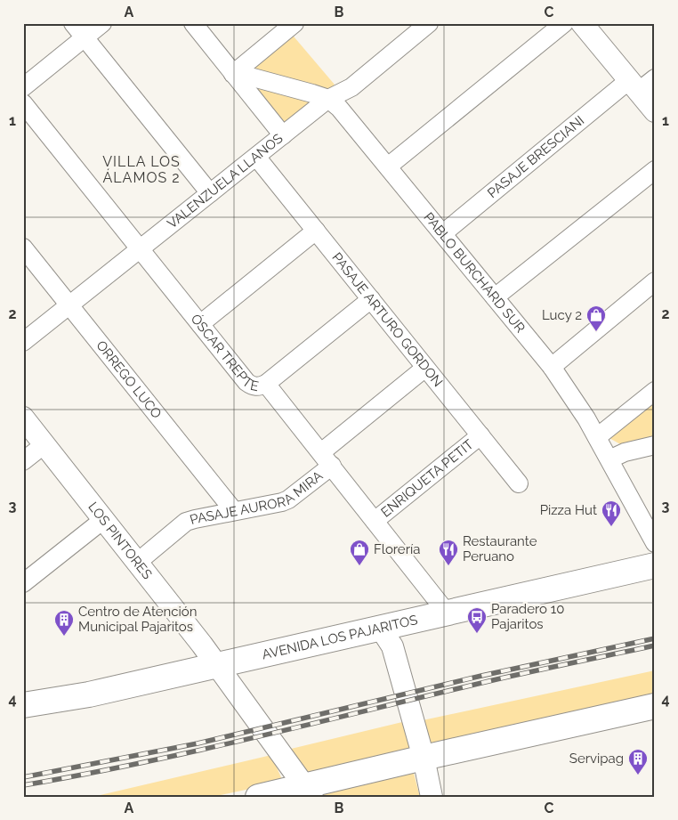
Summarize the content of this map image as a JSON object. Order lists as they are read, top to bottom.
{
  "streets": {
    "main road": ["AVENIDA LOS PAJARITOS"],
    "street": [
      "PASAJE BRESCIANI",
      "VALENZUELA LLANOS",
      "PABLO BURCHARD SUR",
      "PASAJE ARTURO GORDON",
      "ÓSCAR TREPTE",
      "ORREGO LUCO",
      "ENRIQUETA PETIT",
      "PASAJE AURORA MIRA",
      "LOS PINTORES"
    ]
  },
  "crossings": [
    ["PASAJE BRESCIANI", "PABLO BURCHARD SUR"],
    ["VALENZUELA LLANOS", "PABLO BURCHARD SUR"],
    ["VALENZUELA LLANOS", "PASAJE ARTURO GORDON"],
    ["VALENZUELA LLANOS", "ÓSCAR TREPTE"],
    ["VALENZUELA LLANOS", "ORREGO LUCO"],
    ["PASAJE ARTURO GORDON", "ENRIQUETA PETIT"],
    ["PASAJE ARTURO GORDON", "PASAJE AURORA MIRA"],
    ["ÓSCAR TREPTE", "ENRIQUETA PETIT"],
    ["ÓSCAR TREPTE", "PASAJE AURORA MIRA"],
    ["ÓSCAR TREPTE", "AVENIDA LOS PAJARITOS"],
    ["ORREGO LUCO", "PASAJE AURORA MIRA"],
    ["PASAJE AURORA MIRA", "LOS PINTORES"],
    ["LOS PINTORES", "AVENIDA LOS PAJARITOS"]
  ],
  "districts": ["VILLA LOS ÁLAMOS 2"],
  "places": {
    "shop": ["Lucy 2", "Florería"],
    "restaurant": ["Pizza Hut", "Restaurante Peruano"],
    "bus stop": ["Paradero 10 Pajaritos"],
    "building": ["Centro de Atención Municipal Pajaritos", "Servipag"]
  },
  "grid": {
    "columns": ["A", "B", "C"],
    "rows": [
      "1",
      "2",
      "3",
      "4"
    ]
  }
}
